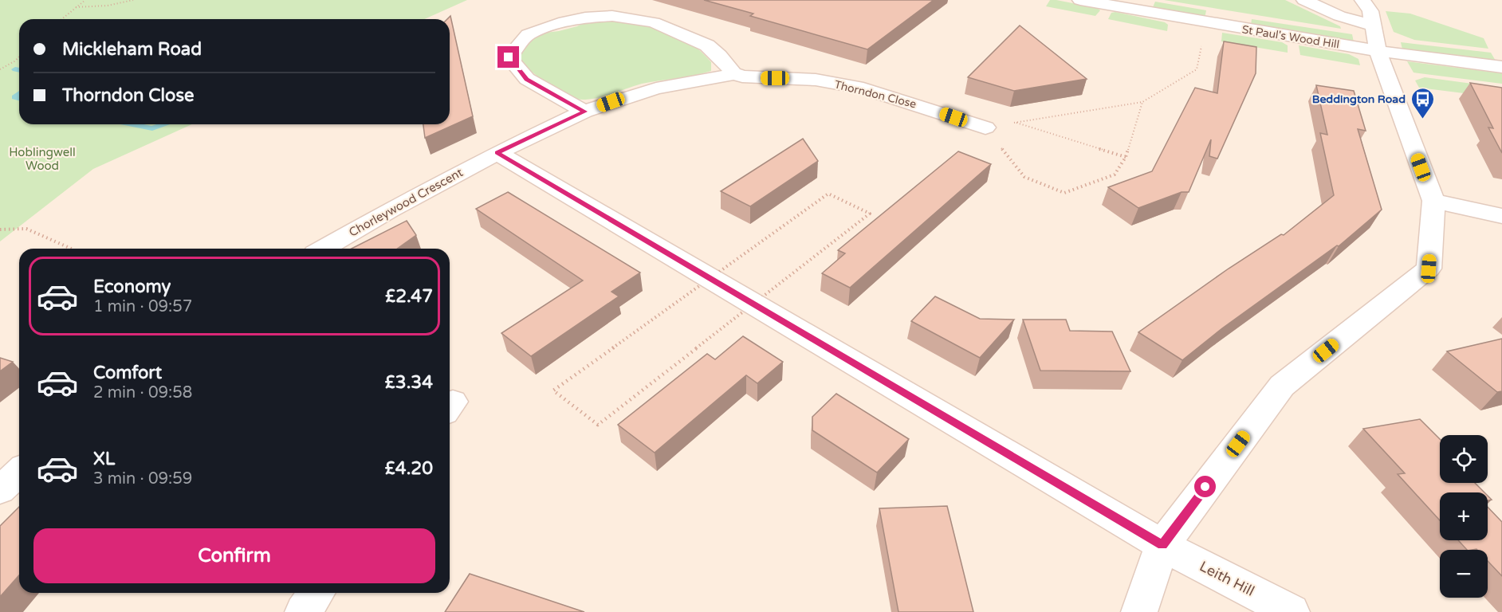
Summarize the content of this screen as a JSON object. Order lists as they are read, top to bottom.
{
  "streets": {
    "street": [
      "St Paul's Wood Hill",
      "Thorndon Close",
      "Chorleywood Crescent",
      "Leith Hill"
    ]
  },
  "crossings": [
    ["Thorndon Close", "Chorleywood Crescent"],
    ["Thorndon Close", "Leith Hill"],
    ["Chorleywood Crescent", "Leith Hill"]
  ],
  "parks": ["Hoblingwell Wood"],
  "places": {
    "bus stop": ["Beddington Road"]
  },
  "page": {
    "banner": ["Mickleham Road", "Thorndon Close"],
    "list": [
      {
        "name": "Economy",
        "note": "1 min · 09:57",
        "value": "£2.47"
      },
      {
        "name": "Comfort",
        "note": "2 min · 09:58",
        "value": "£3.34"
      },
      {
        "name": "XL",
        "note": "3 min · 09:59",
        "value": "£4.20"
      }
    ],
    "map_buttons": ["+", "−"],
    "buttons": "Confirm"
  }
}
